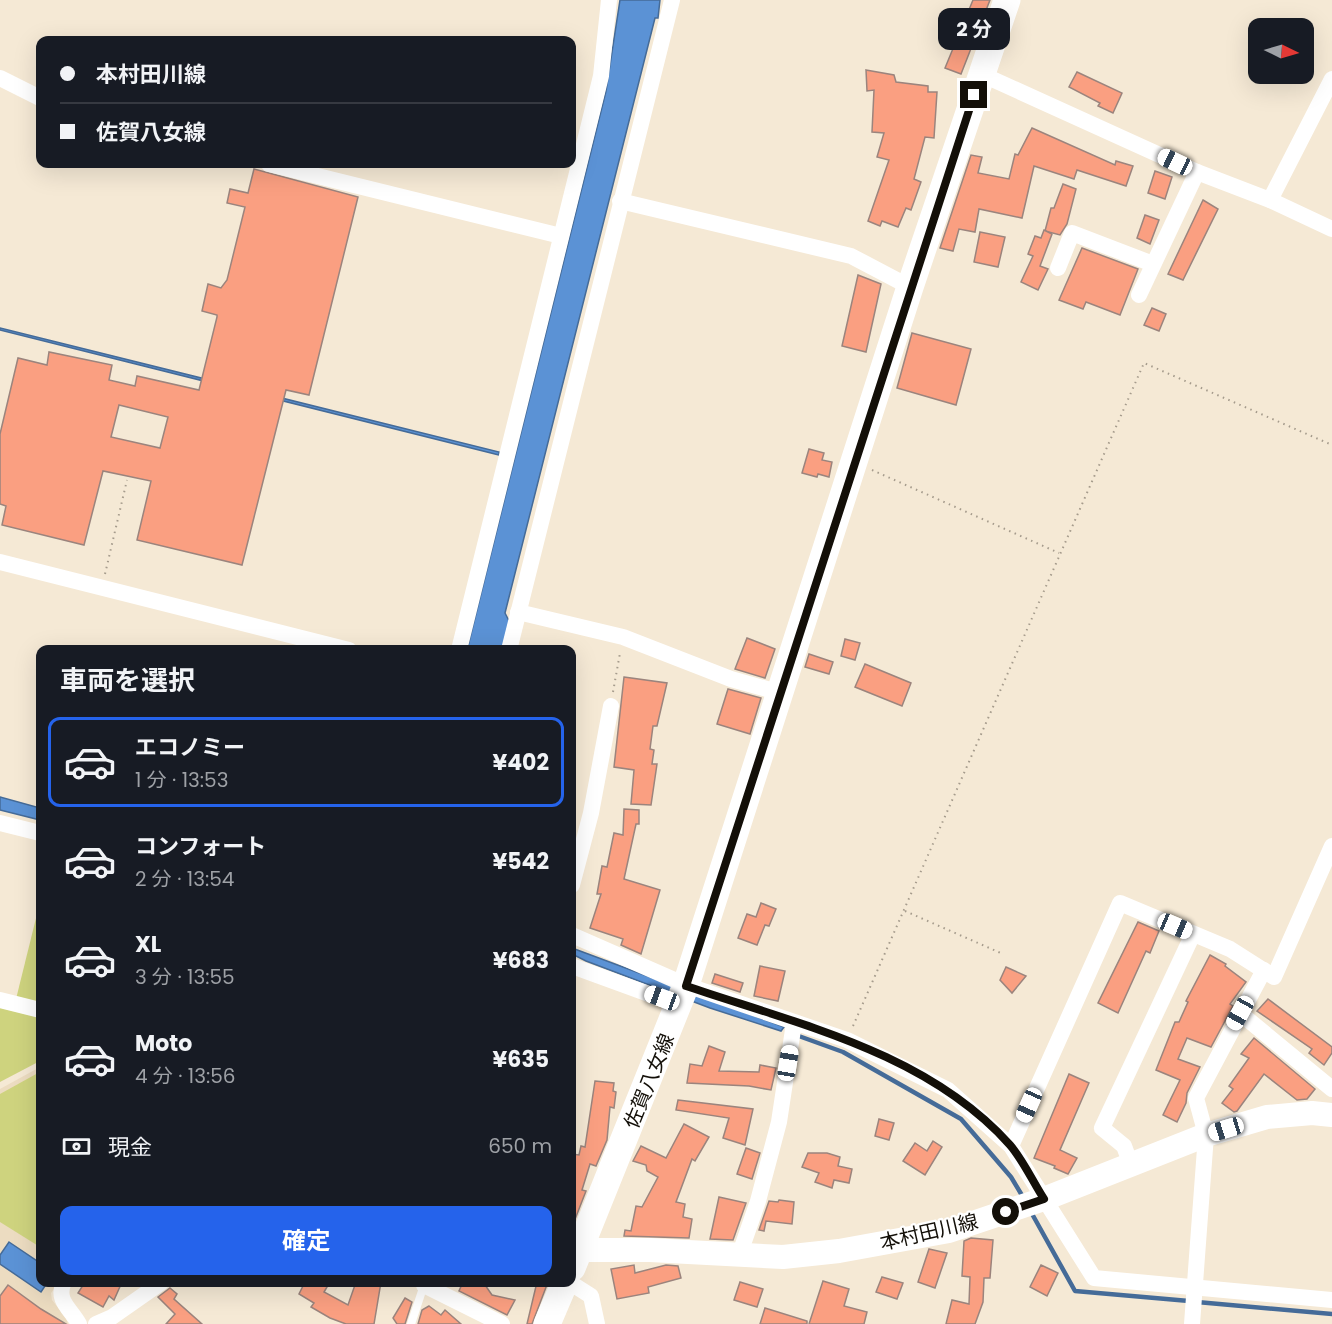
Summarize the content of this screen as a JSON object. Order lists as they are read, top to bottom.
{
  "streets": {
    "main road": ["佐賀八女線", "本村田川線"]
  },
  "crossings": [
    ["佐賀八女線", "本村田川線"]
  ],
  "north": "right",
  "page": {
    "bubble": "2 分",
    "banner": ["本村田川線", "佐賀八女線"],
    "heading": "車両を選択",
    "list": [
      {
        "name": "エコノミー",
        "note": "1 分 · 13:53",
        "value": "¥402"
      },
      {
        "name": "コンフォート",
        "note": "2 分 · 13:54",
        "value": "¥542"
      },
      {
        "name": "XL",
        "note": "3 分 · 13:55",
        "value": "¥683"
      },
      {
        "name": "Moto",
        "note": "4 分 · 13:56",
        "value": "¥635"
      }
    ],
    "pay": ["現金", "650 m"],
    "buttons": "確定"
  }
}
